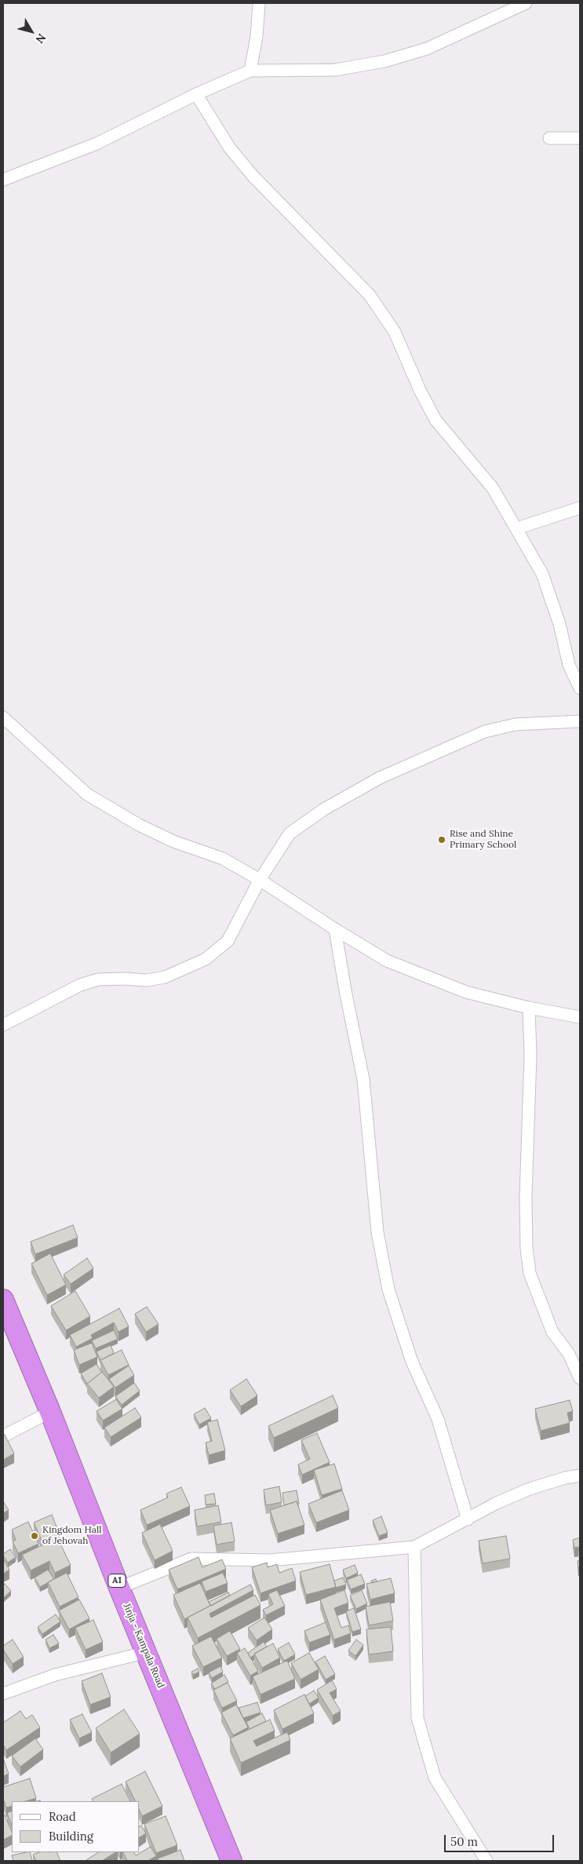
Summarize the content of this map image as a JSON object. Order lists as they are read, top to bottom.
{
  "streets": {
    "highway": ["A1", "Jinja - Kampala Road"]
  },
  "places": ["Rise and Shine Primary School", "Kingdom Hall of Jehovah"],
  "legend": ["Road", "Building"],
  "scale_bar": "50 m",
  "north": "bottom right"
}
